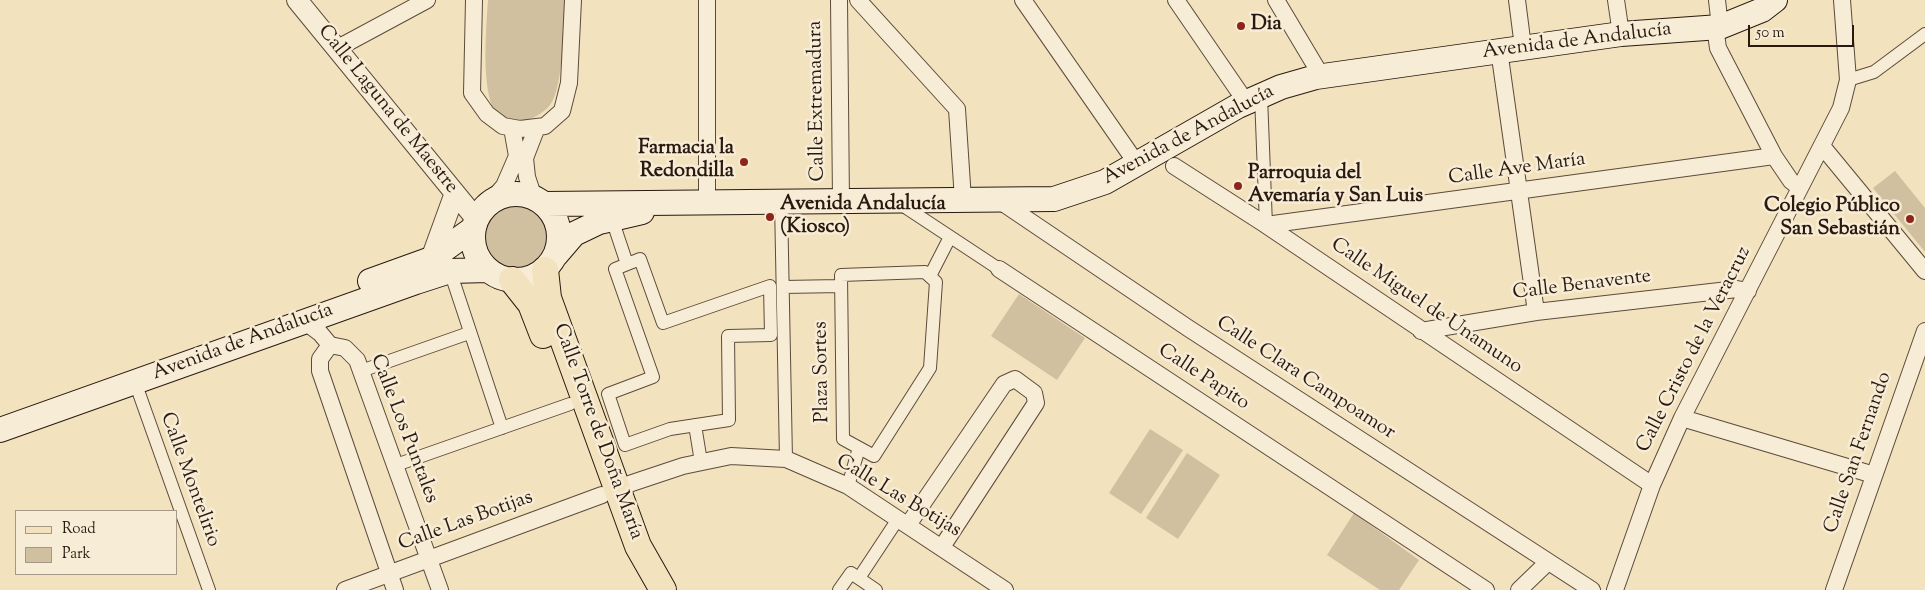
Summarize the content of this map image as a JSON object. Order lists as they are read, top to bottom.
{
  "streets": {
    "main road": ["Avenida de Andalucía", "Calle Torre de Doña María"],
    "street": [
      "Calle Extremadura",
      "Calle Laguna de Maestre",
      "Calle Ave María",
      "Calle Benavente",
      "Calle Miguel de Unamuno",
      "Calle Cristo de la Veracruz",
      "Plaza Sortes",
      "Calle Papito",
      "Calle Clara Campoamor",
      "Calle Los Puntales",
      "Calle San Fernando",
      "Calle Montelirio",
      "Calle Las Botijas"
    ]
  },
  "crossings": [
    ["Avenida de Andalucía", "Calle Extremadura"],
    ["Avenida de Andalucía", "Calle Laguna de Maestre"],
    ["Avenida de Andalucía", "Calle Papito"],
    ["Avenida de Andalucía", "Calle Clara Campoamor"],
    ["Avenida de Andalucía", "Calle Torre de Doña María"],
    ["Avenida de Andalucía", "Calle Montelirio"],
    ["Calle Laguna de Maestre", "Calle Torre de Doña María"],
    ["Calle Ave María", "Calle Miguel de Unamuno"],
    ["Calle Benavente", "Calle Miguel de Unamuno"],
    ["Calle Benavente", "Calle Cristo de la Veracruz"],
    ["Calle Miguel de Unamuno", "Calle Cristo de la Veracruz"],
    ["Calle Los Puntales", "Calle Las Botijas"],
    ["Calle Torre de Doña María", "Calle Las Botijas"]
  ],
  "places": [
    "Dia",
    "Farmacia la Redondilla",
    "Parroquia del Avemaría y San Luis",
    "Avenida Andalucía (Kiosco)",
    "Colegio Público San Sebastián"
  ],
  "legend": ["Road", "Park"],
  "scale_bar": "50 m"
}
